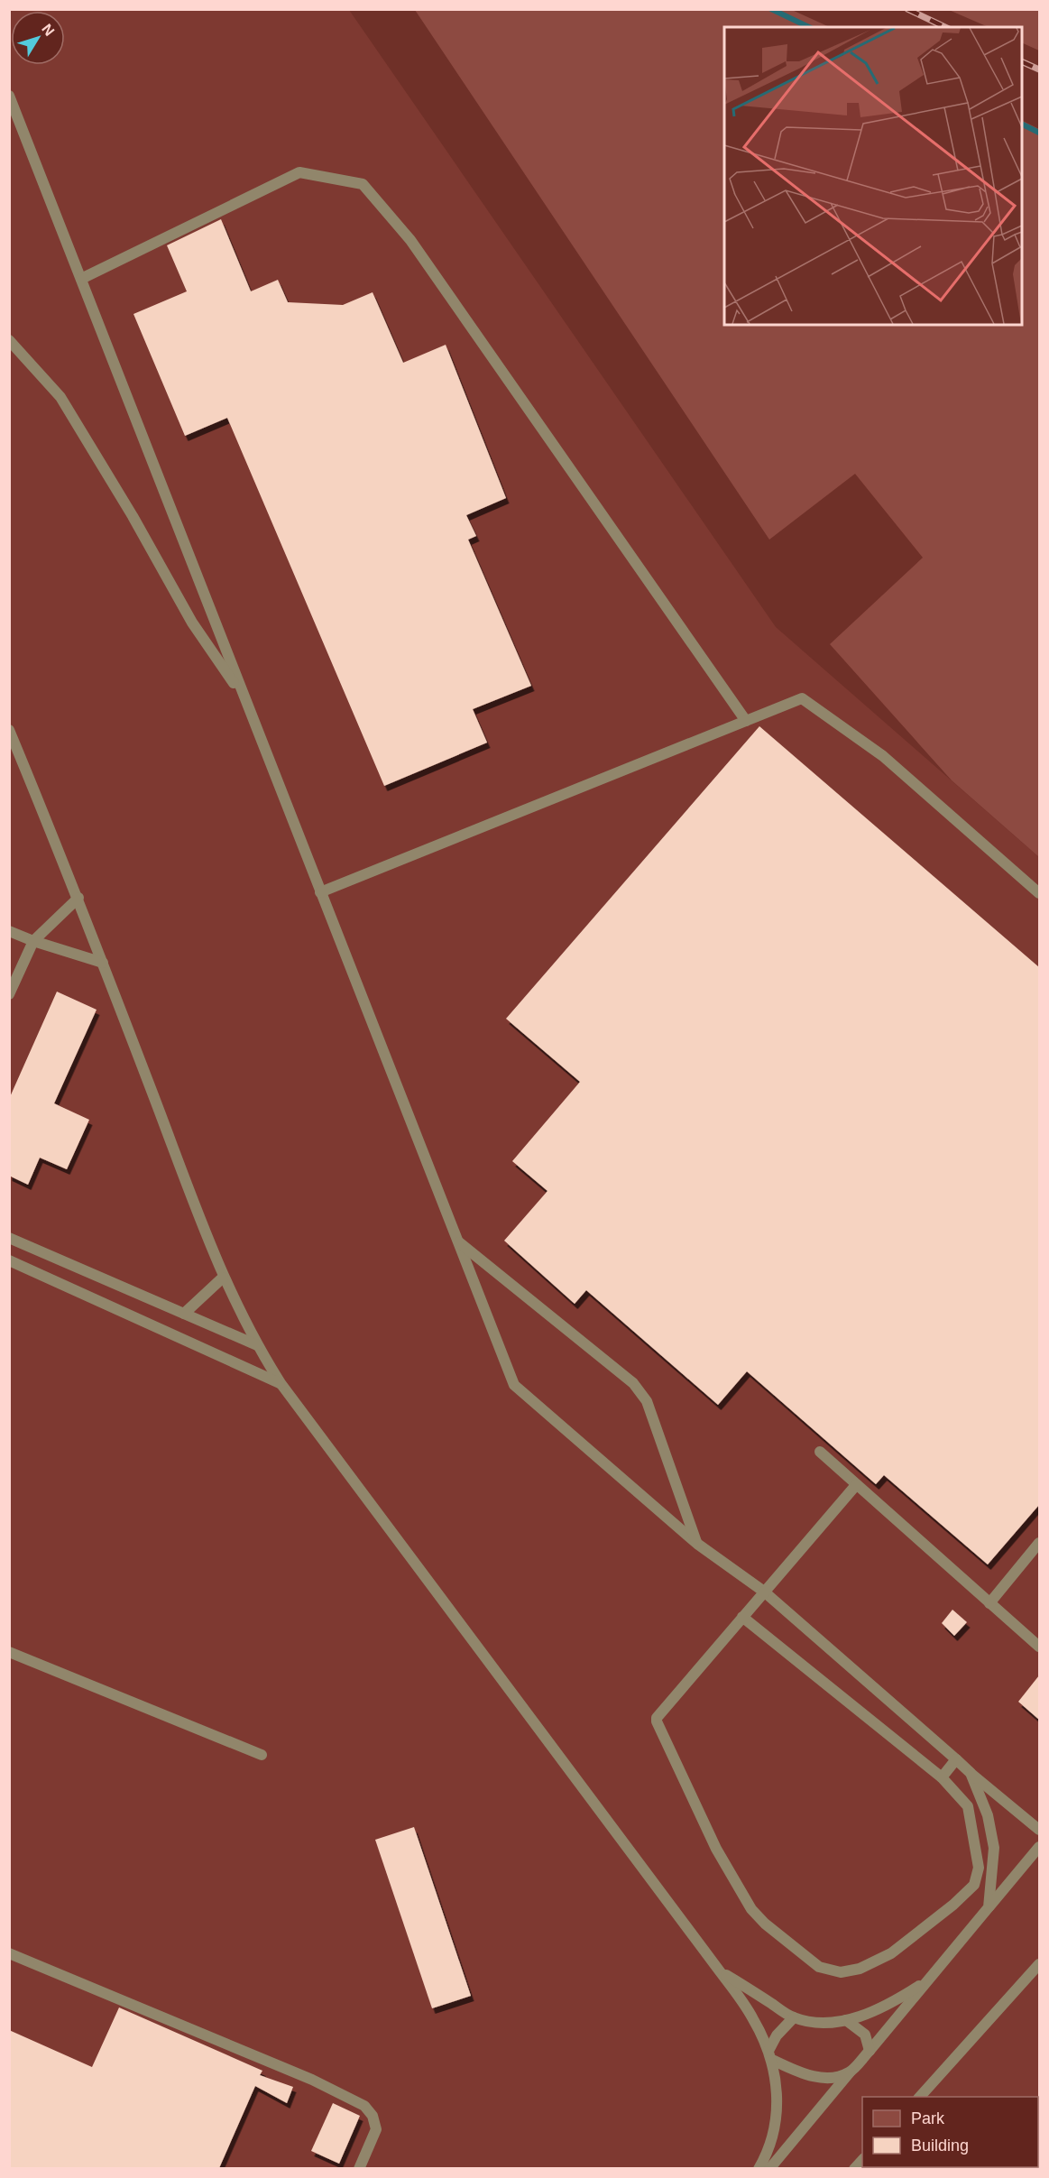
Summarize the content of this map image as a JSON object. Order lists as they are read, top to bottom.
{
  "legend": ["Park", "Building"],
  "north": "top right"
}
